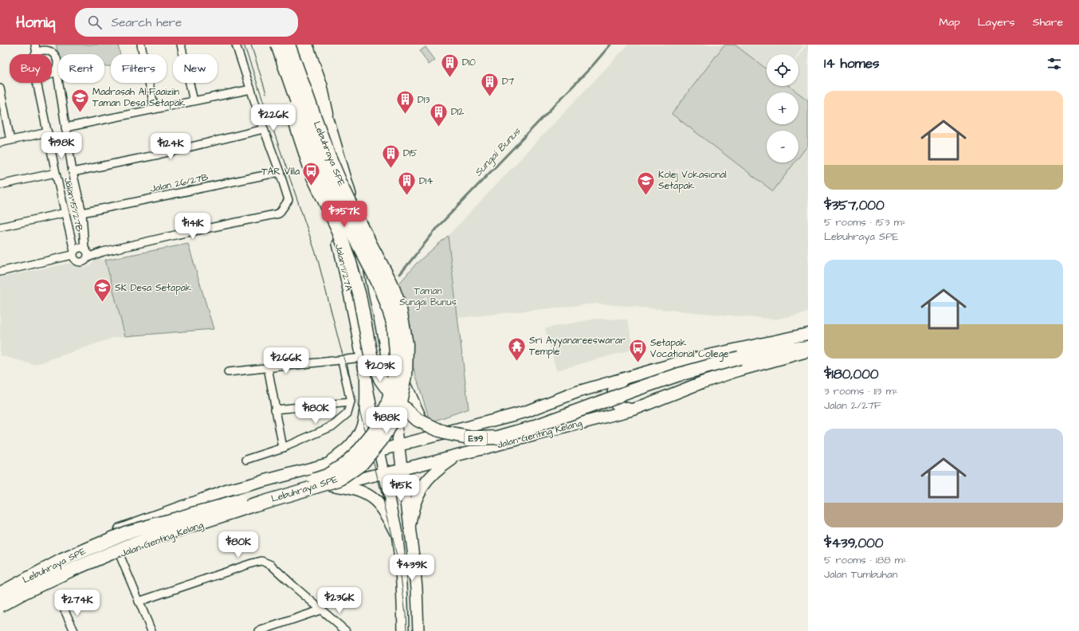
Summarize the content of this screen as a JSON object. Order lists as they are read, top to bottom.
{
  "streets": {
    "highway": ["Lebuhraya SPE", "E39"],
    "main road": ["Jalan 1/27A", "Jalan Genting Kelang"],
    "street": ["Jalan 26/27B", "Jalan 15/27B"]
  },
  "crossings": [
    ["Jalan 26/27B", "Jalan 15/27B"],
    ["Jalan 1/27A", "Jalan Genting Kelang"],
    ["Jalan 1/27A", "E39"]
  ],
  "water": ["Sungai Bunus"],
  "parks": ["Taman Sungai Bunus"],
  "places": {
    "building": [
      "D10",
      "D7",
      "D13",
      "D12",
      "D15",
      "D14"
    ],
    "school or university": ["Madrasah Al-Faaiziin Taman Desa Setapak", "Kolej Vokasional Setapak", "SK Desa Setapak"],
    "bus stop": ["TAR Villa", "Setapak Vocational College"],
    "temple": ["Sri Ayyanareeswarar Temple"]
  },
  "page": {
    "header": "Homiq",
    "search": "Search here",
    "nav": ["Map", "Layers", "Share"],
    "heading": "14 homes",
    "map_buttons": ["+", "−"],
    "chip": [
      "Buy",
      "Rent",
      "Filters",
      "New"
    ],
    "list": [
      {
        "name": "$357,000",
        "note": "5 rooms · 153 m² · Lebuhraya SPE"
      },
      {
        "name": "$180,000",
        "note": "3 rooms · 113 m² · Jalan 2/27F"
      },
      {
        "name": "$439,000",
        "note": "5 rooms · 188 m² · Jalan Tumbuhan"
      }
    ],
    "price": [
      "$226K",
      "$198K",
      "$124K",
      "$357K",
      "$141K",
      "$266K",
      "$203K",
      "$180K",
      "$188K",
      "$115K",
      "$80K",
      "$439K",
      "$236K",
      "$274K"
    ]
  }
}
